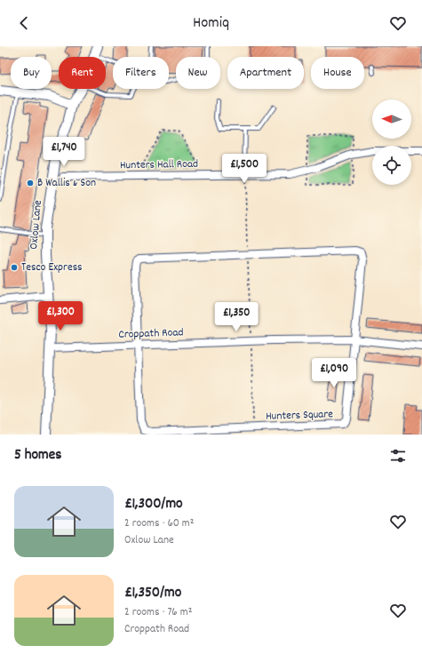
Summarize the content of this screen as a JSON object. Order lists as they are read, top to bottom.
{
  "streets": {
    "street": [
      "Hunters Hall Road",
      "Oxlow Lane",
      "Croppath Road",
      "Hunters Square"
    ]
  },
  "crossings": [
    ["Oxlow Lane", "Croppath Road"],
    ["Croppath Road", "Hunters Square"]
  ],
  "places": ["B Wallis & Son", "Tesco Express"],
  "north": "left",
  "page": {
    "header": "Homiq",
    "chip": [
      "Buy",
      "Rent",
      "Filters",
      "New",
      "Apartment",
      "House"
    ],
    "price": [
      "£1,740",
      "£1,500",
      "£1,300",
      "£1,350",
      "£1,090"
    ],
    "heading": "5 homes",
    "list": [
      {
        "name": "£1,300/mo",
        "note": "2 rooms · 60 m² · Oxlow Lane"
      },
      {
        "name": "£1,350/mo",
        "note": "2 rooms · 76 m² · Croppath Road"
      }
    ]
  }
}
